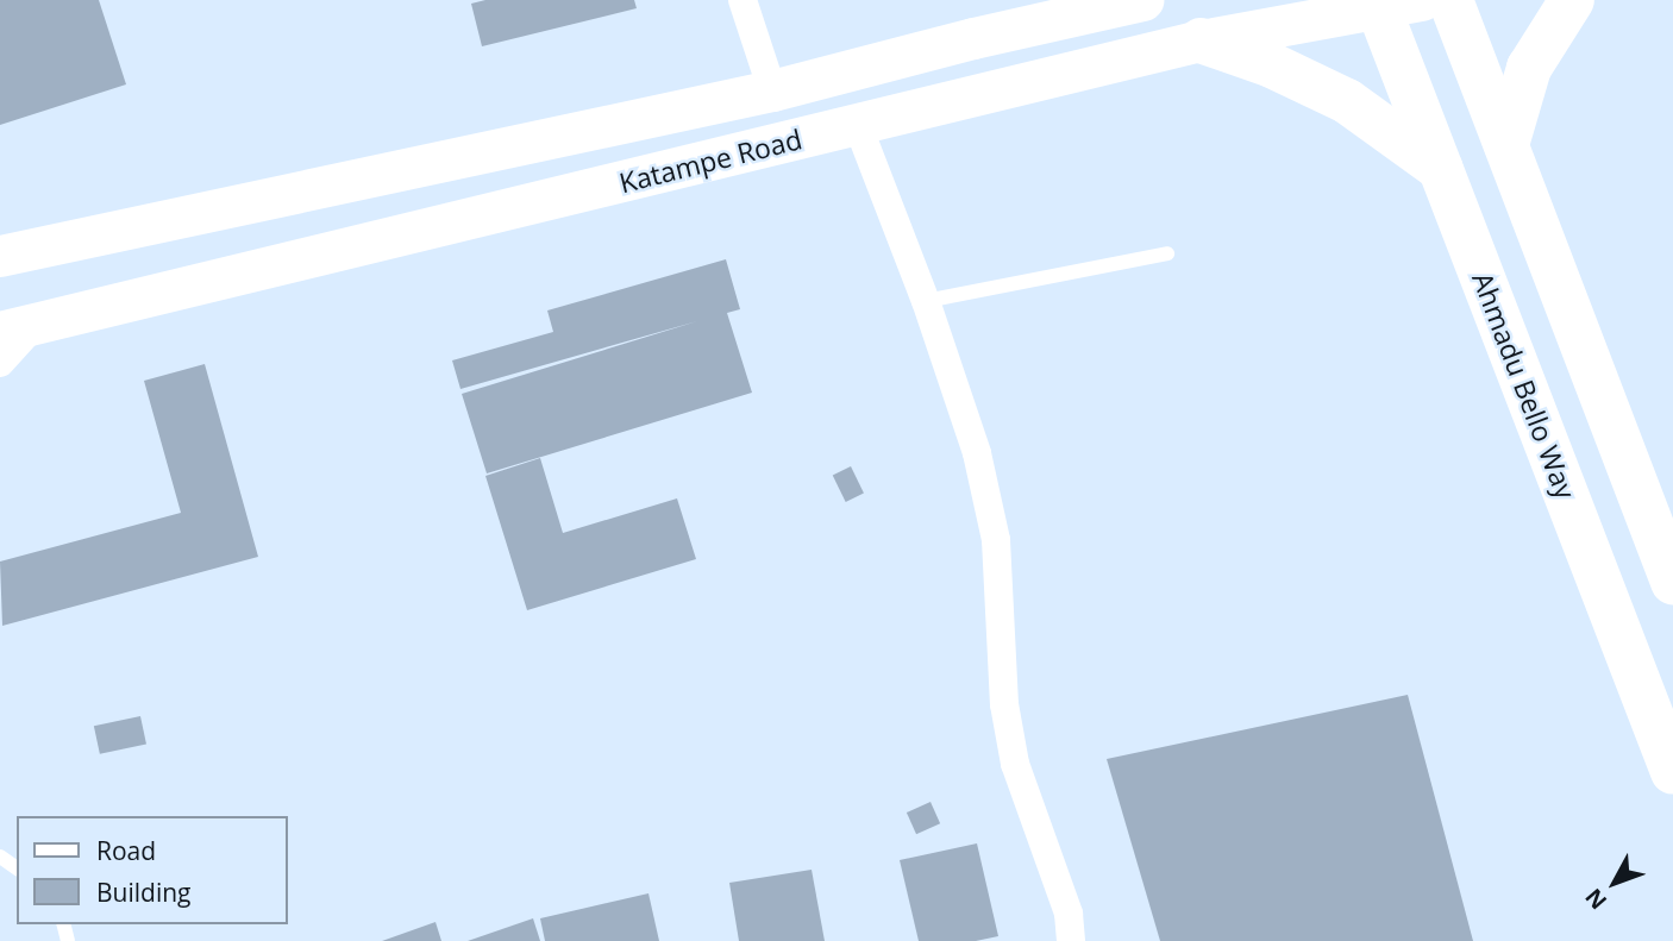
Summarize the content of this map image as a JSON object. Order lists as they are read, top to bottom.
{
  "streets": {
    "main road": ["Katampe Road", "Ahmadu Bello Way"]
  },
  "crossings": [
    ["Katampe Road", "Ahmadu Bello Way"]
  ],
  "legend": ["Road", "Building"],
  "north": "bottom left"
}
